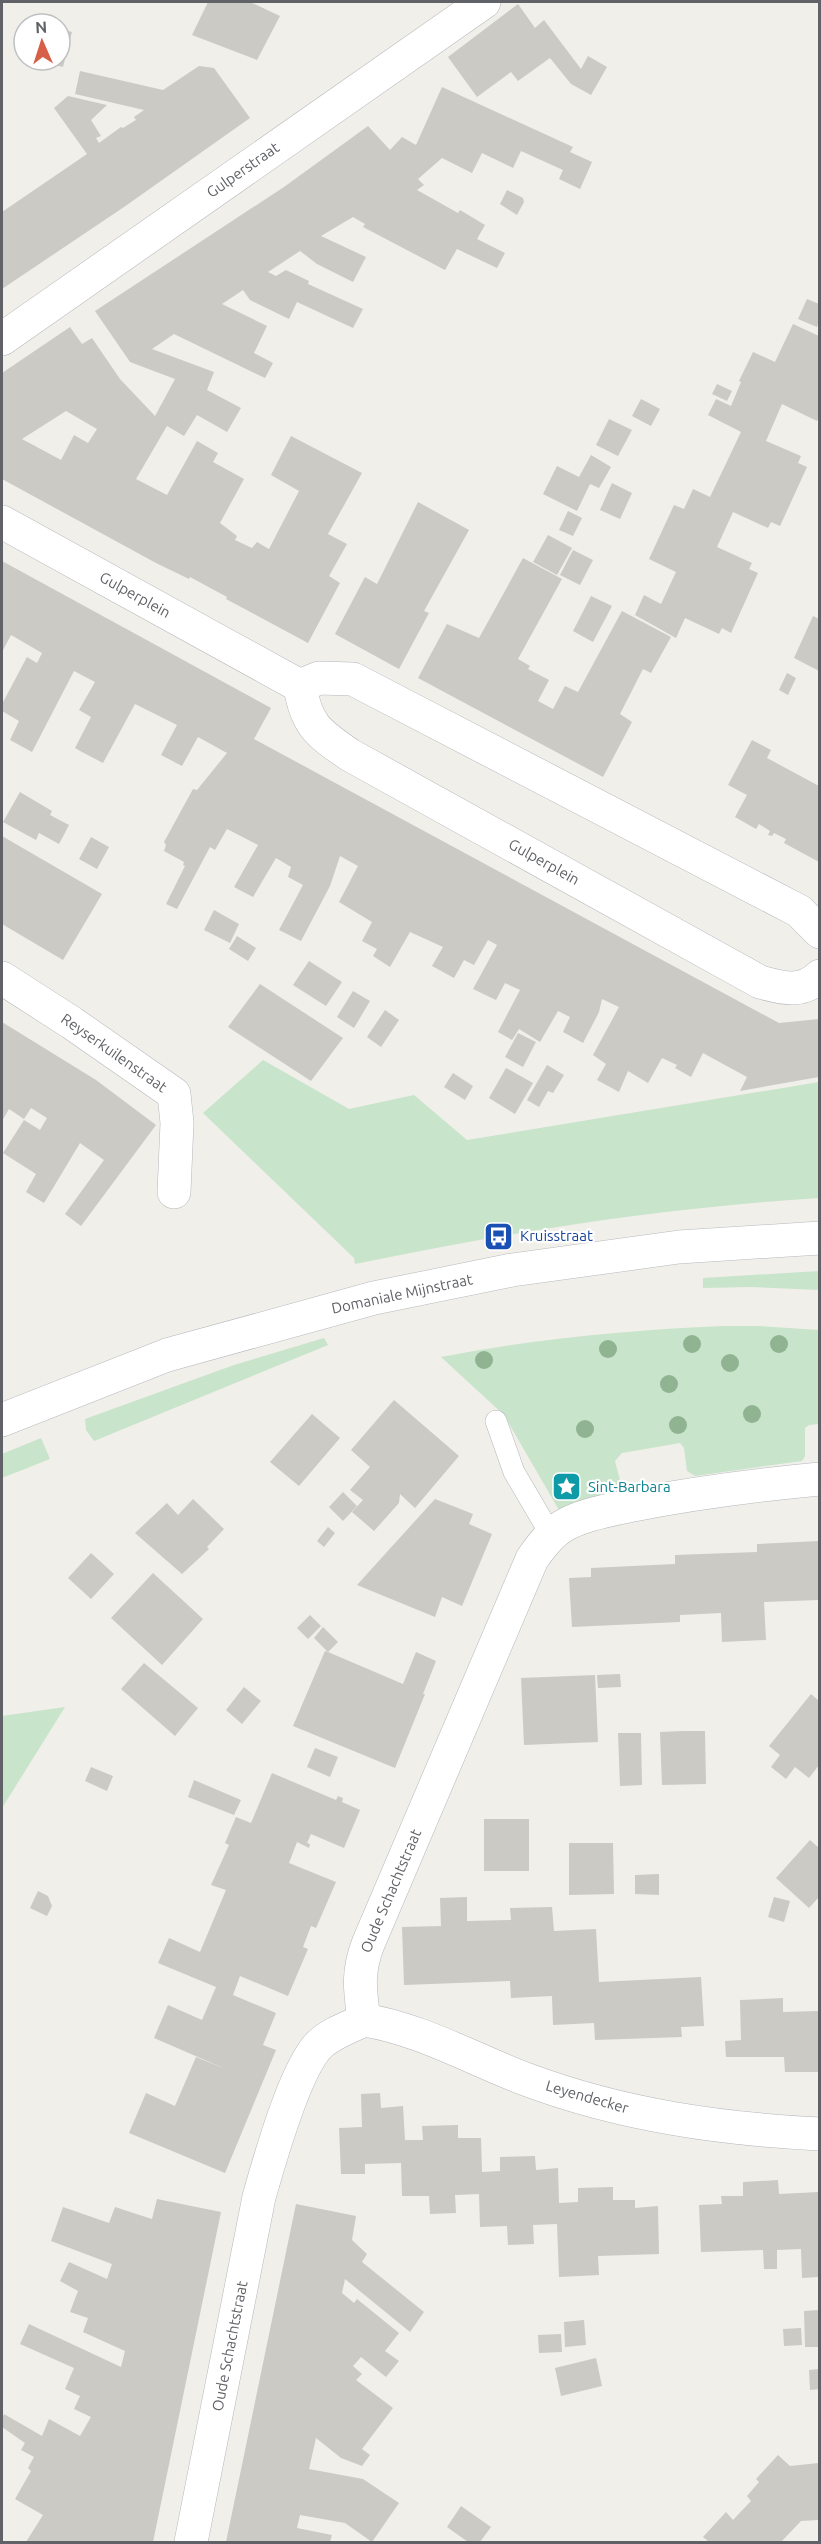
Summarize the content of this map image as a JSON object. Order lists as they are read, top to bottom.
{
  "streets": {
    "street": [
      "Gulperstraat",
      "Gulperplein",
      "Reyserkuilenstraat",
      "Domaniale Mijnstraat",
      "Oude Schachtstraat",
      "Leyendecker"
    ]
  },
  "crossings": [
    ["Oude Schachtstraat", "Leyendecker"]
  ],
  "places": {
    "bus stop": ["Kruisstraat"],
    "place": ["Sint-Barbara"]
  },
  "north": "top"
}
